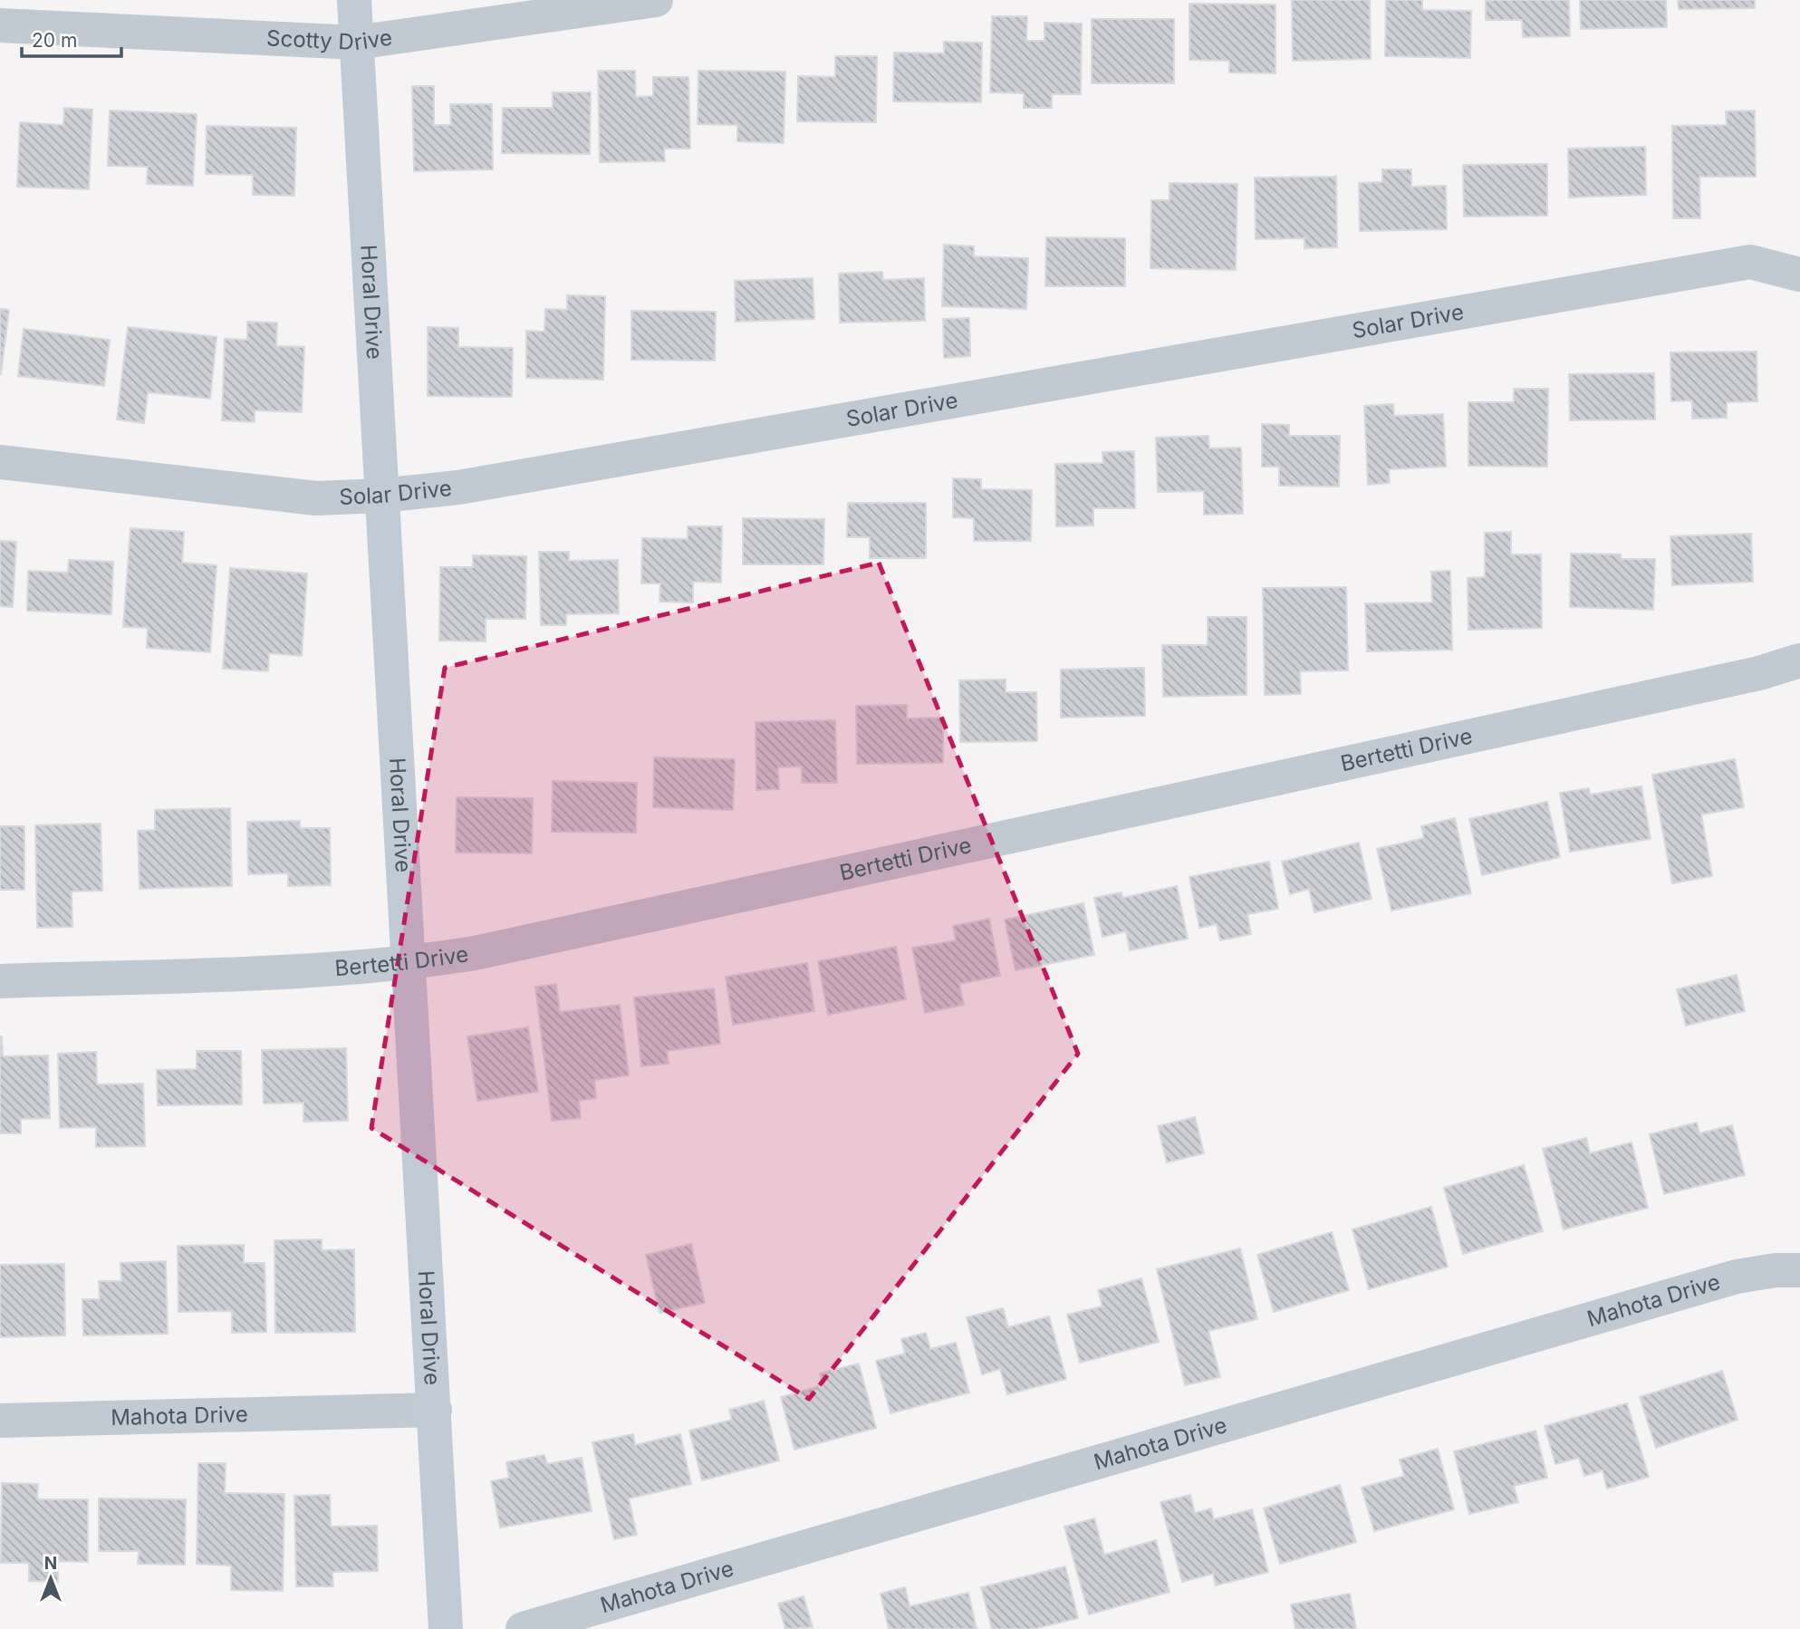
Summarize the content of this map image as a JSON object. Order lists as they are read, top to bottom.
{
  "streets": {
    "street": [
      "Scotty Drive",
      "Horal Drive",
      "Solar Drive",
      "Bertetti Drive",
      "Mahota Drive"
    ]
  },
  "crossings": [
    ["Scotty Drive", "Horal Drive"],
    ["Horal Drive", "Solar Drive"],
    ["Horal Drive", "Bertetti Drive"],
    ["Horal Drive", "Mahota Drive"]
  ],
  "scale_bar": "20 m",
  "north": "top"
}
